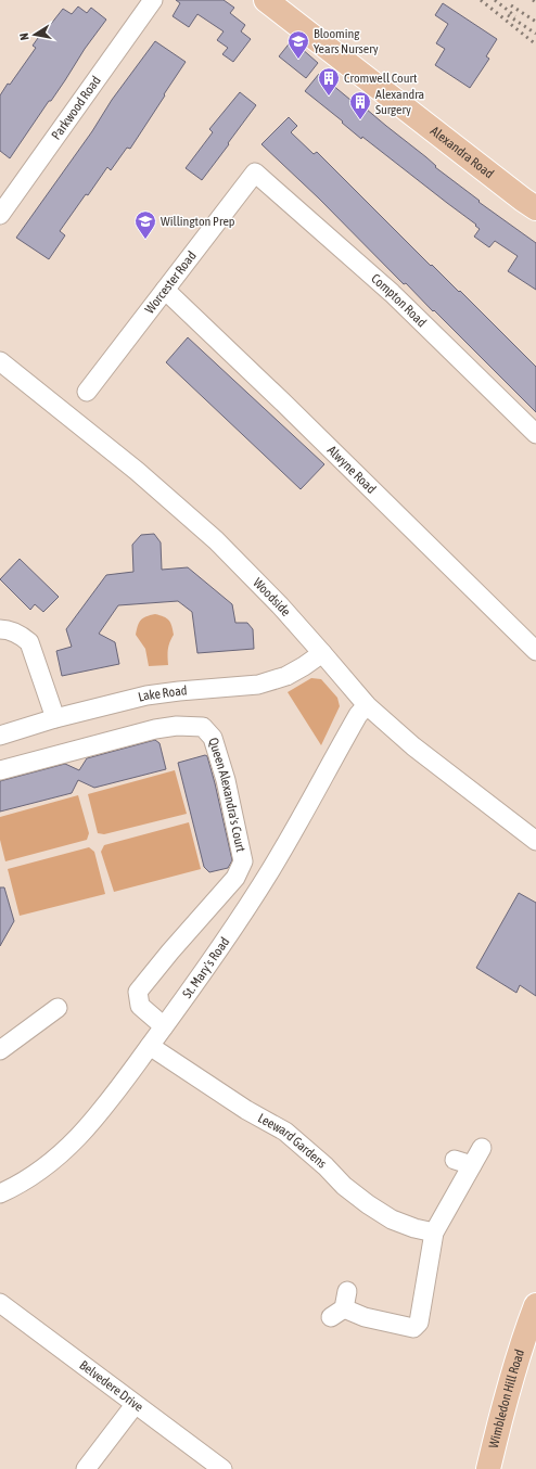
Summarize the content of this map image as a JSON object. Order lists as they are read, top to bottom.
{
  "streets": {
    "main road": ["Alexandra Road", "Wimbledon Hill Road"],
    "street": [
      "Parkwood Road",
      "Worcester Road",
      "Compton Road",
      "Alwyne Road",
      "Woodside",
      "Lake Road",
      "Queen Alexandra's Court",
      "St. Mary's Road",
      "Leeward Gardens",
      "Belvedere Drive"
    ]
  },
  "crossings": [
    ["Worcester Road", "Compton Road"],
    ["Worcester Road", "Alwyne Road"],
    ["Woodside", "Lake Road"],
    ["Woodside", "St. Mary's Road"],
    ["Queen Alexandra's Court", "St. Mary's Road"],
    ["St. Mary's Road", "Leeward Gardens"]
  ],
  "places": {
    "school or university": ["Blooming Years Nursery", "Willington Prep"],
    "building": ["Cromwell Court", "Alexandra Surgery"]
  },
  "north": "left"
}
